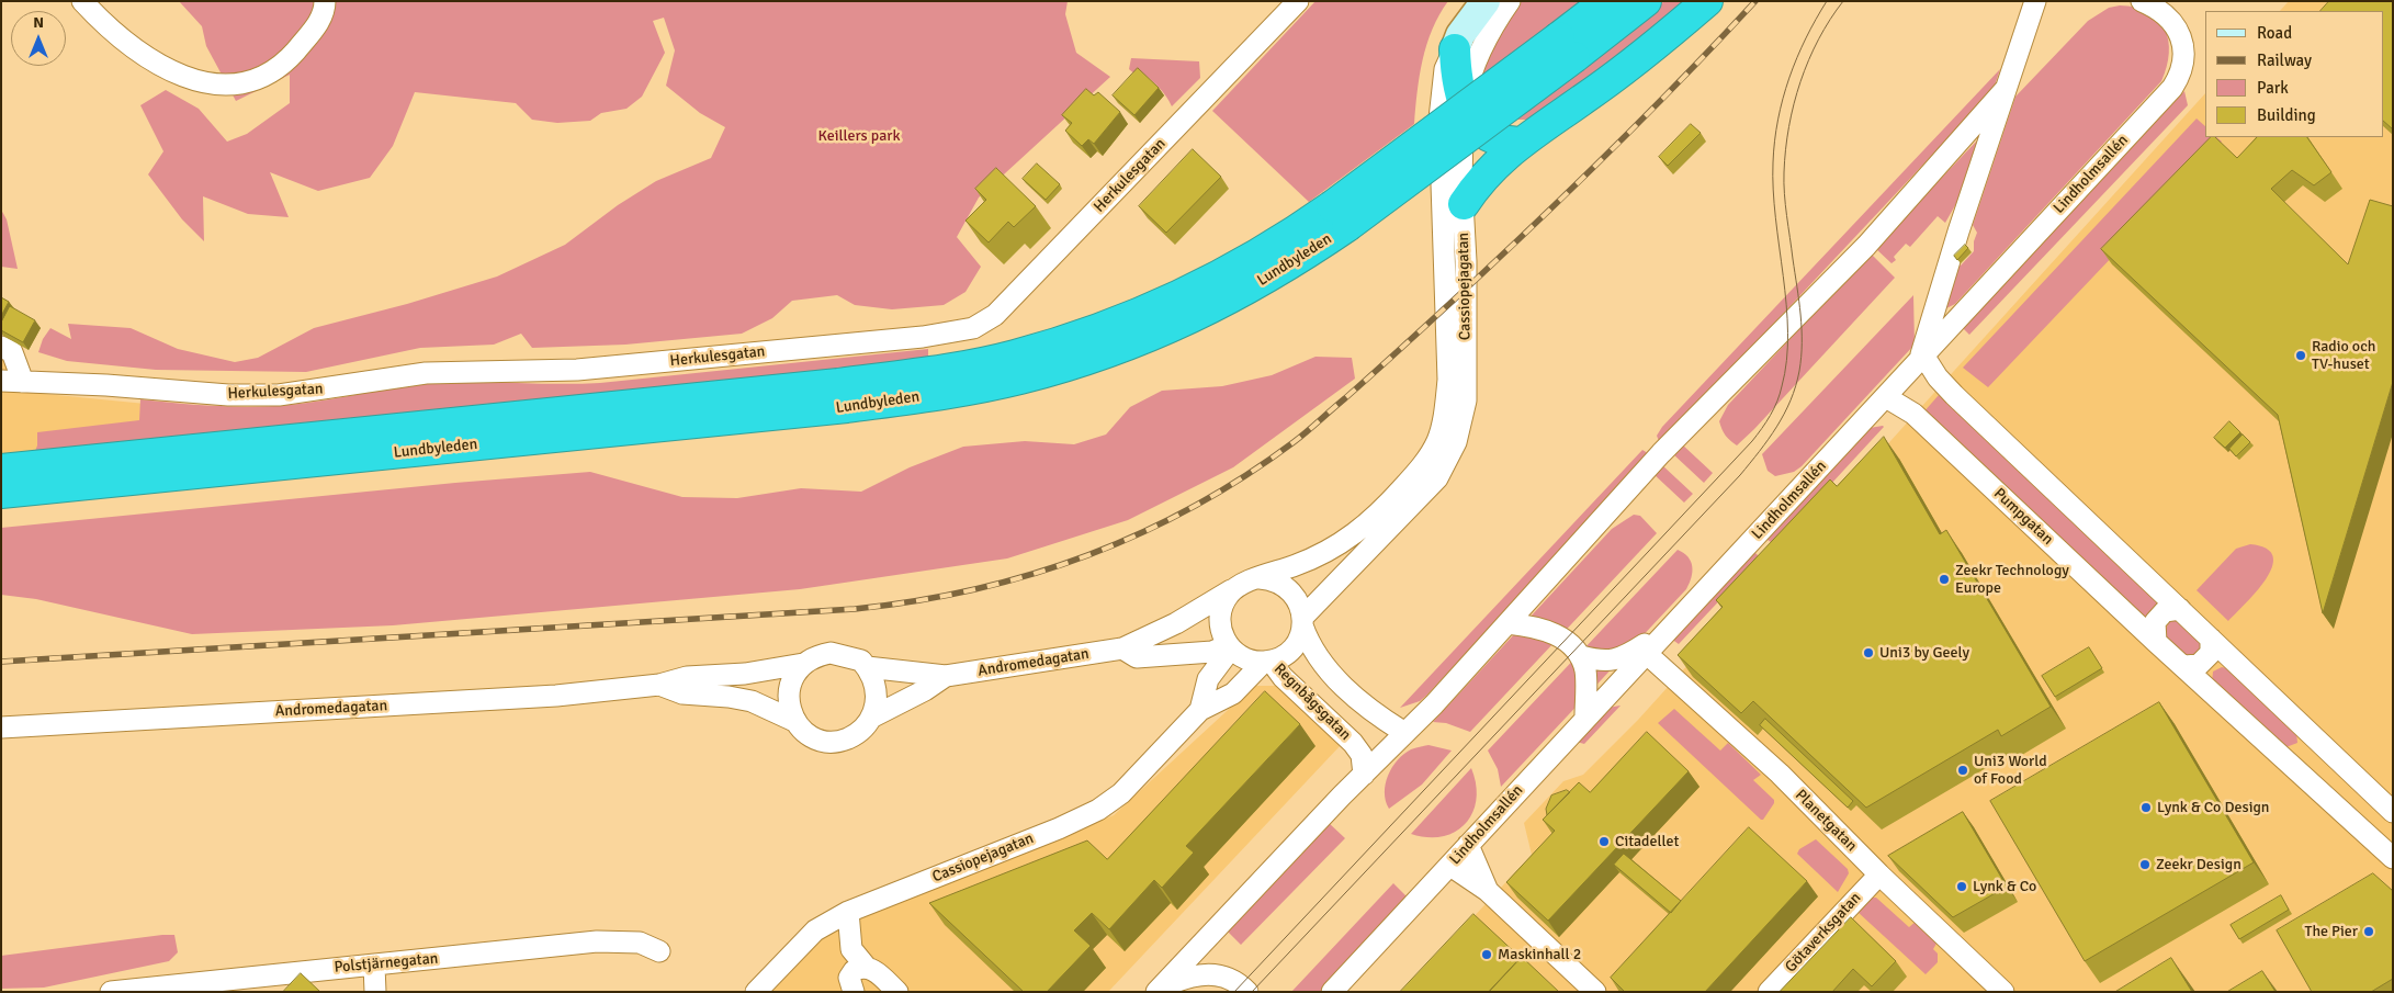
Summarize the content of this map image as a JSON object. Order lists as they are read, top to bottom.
{
  "streets": {
    "highway": ["Lundbyleden"],
    "street": [
      "Lindholmsallén",
      "Herkulesgatan",
      "Cassiopejagatan",
      "Pumpgatan",
      "Andromedagatan",
      "Regnbågsgatan",
      "Planetgatan",
      "Götaverksgatan",
      "Polstjärnegatan"
    ]
  },
  "crossings": [
    ["Lindholmsallén", "Pumpgatan"],
    ["Lindholmsallén", "Planetgatan"],
    ["Cassiopejagatan", "Andromedagatan"],
    ["Cassiopejagatan", "Regnbågsgatan"],
    ["Andromedagatan", "Regnbågsgatan"],
    ["Planetgatan", "Götaverksgatan"]
  ],
  "parks": ["Keillers park"],
  "places": [
    "Radio och TV-huset",
    "Zeekr Technology Europe",
    "Uni3 by Geely",
    "Uni3 World of Food",
    "Lynk & Co Design",
    "Citadellet",
    "Zeekr Design",
    "Lynk & Co",
    "The Pier",
    "Maskinhall 2"
  ],
  "legend": [
    "Road",
    "Railway",
    "Park",
    "Building"
  ],
  "north": "top"
}
